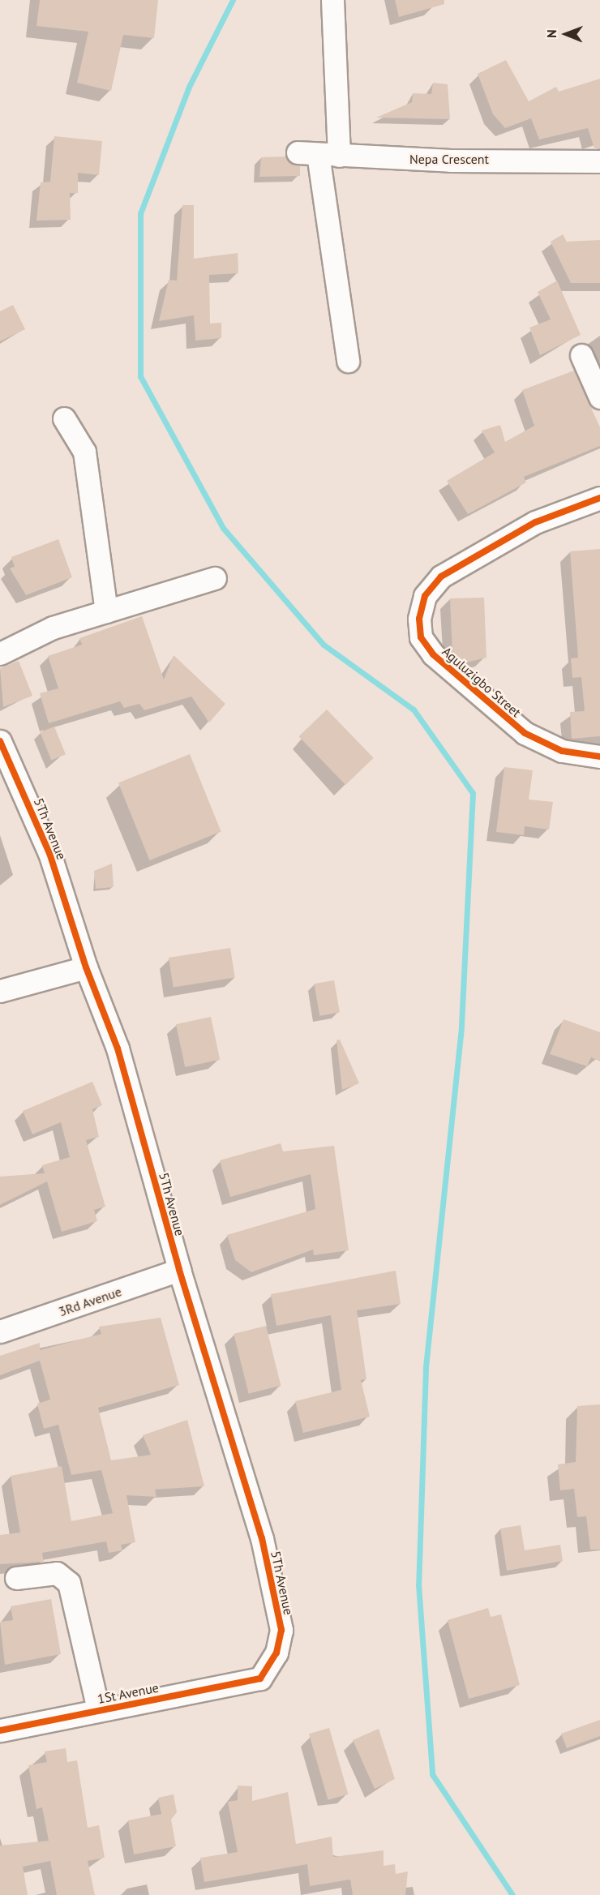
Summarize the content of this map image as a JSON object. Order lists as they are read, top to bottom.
{
  "streets": {
    "street": [
      "Nepa Crescent",
      "Aguluzigbo Street",
      "5Th Avenue",
      "3Rd Avenue",
      "1St Avenue"
    ]
  },
  "crossings": [
    ["5Th Avenue", "3Rd Avenue"],
    ["5Th Avenue", "1St Avenue"]
  ],
  "north": "left"
}
